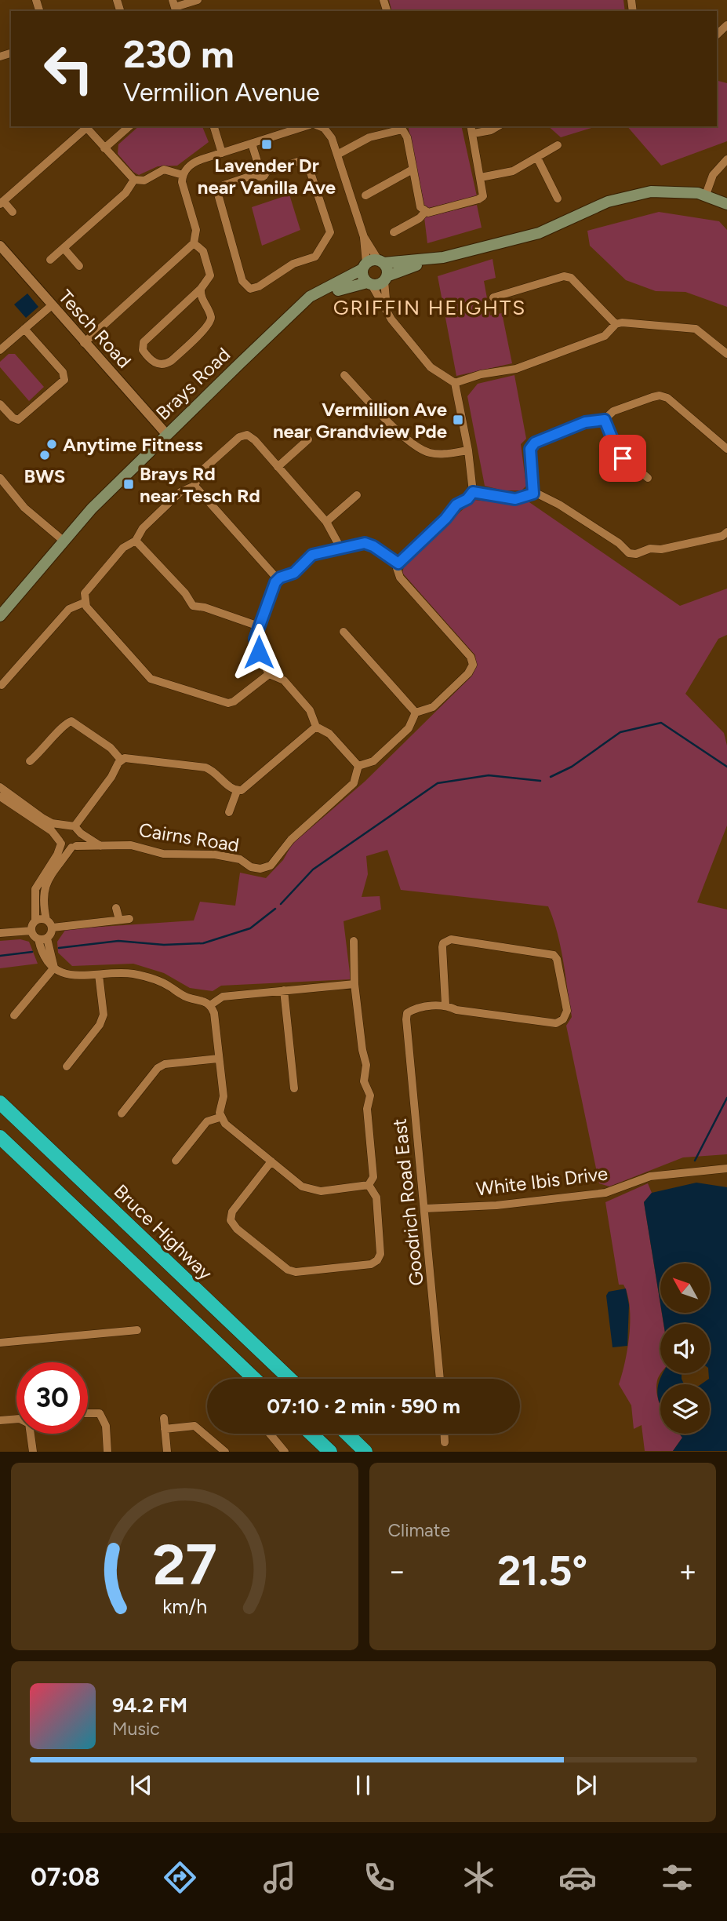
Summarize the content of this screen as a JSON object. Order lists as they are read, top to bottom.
{
  "streets": {
    "highway": ["Bruce Highway"],
    "main road": ["Brays Road"],
    "street": [
      "Tesch Road",
      "Cairns Road",
      "White Ibis Drive",
      "Goodrich Road East"
    ]
  },
  "crossings": [
    ["Tesch Road", "Brays Road"],
    ["White Ibis Drive", "Goodrich Road East"]
  ],
  "districts": ["GRIFFIN HEIGHTS"],
  "places": {
    "transit": ["Lavender Dr near Vanilla Ave", "Vermillion Ave near Grandview Pde", "Brays Rd near Tesch Rd"],
    "other": ["Anytime Fitness", "BWS"]
  },
  "north": "top left",
  "page": {
    "turn": ["230 m", "Vermilion Avenue"],
    "limit": "30",
    "trip": "07:10 · 2 min · 590 m",
    "tile": "Climate",
    "heat": ["−", "21.5°", "+"],
    "song": ["94.2 FM", "Music"],
    "tabs": "07:08",
    "gauge": ["27", "km/h"]
  }
}
